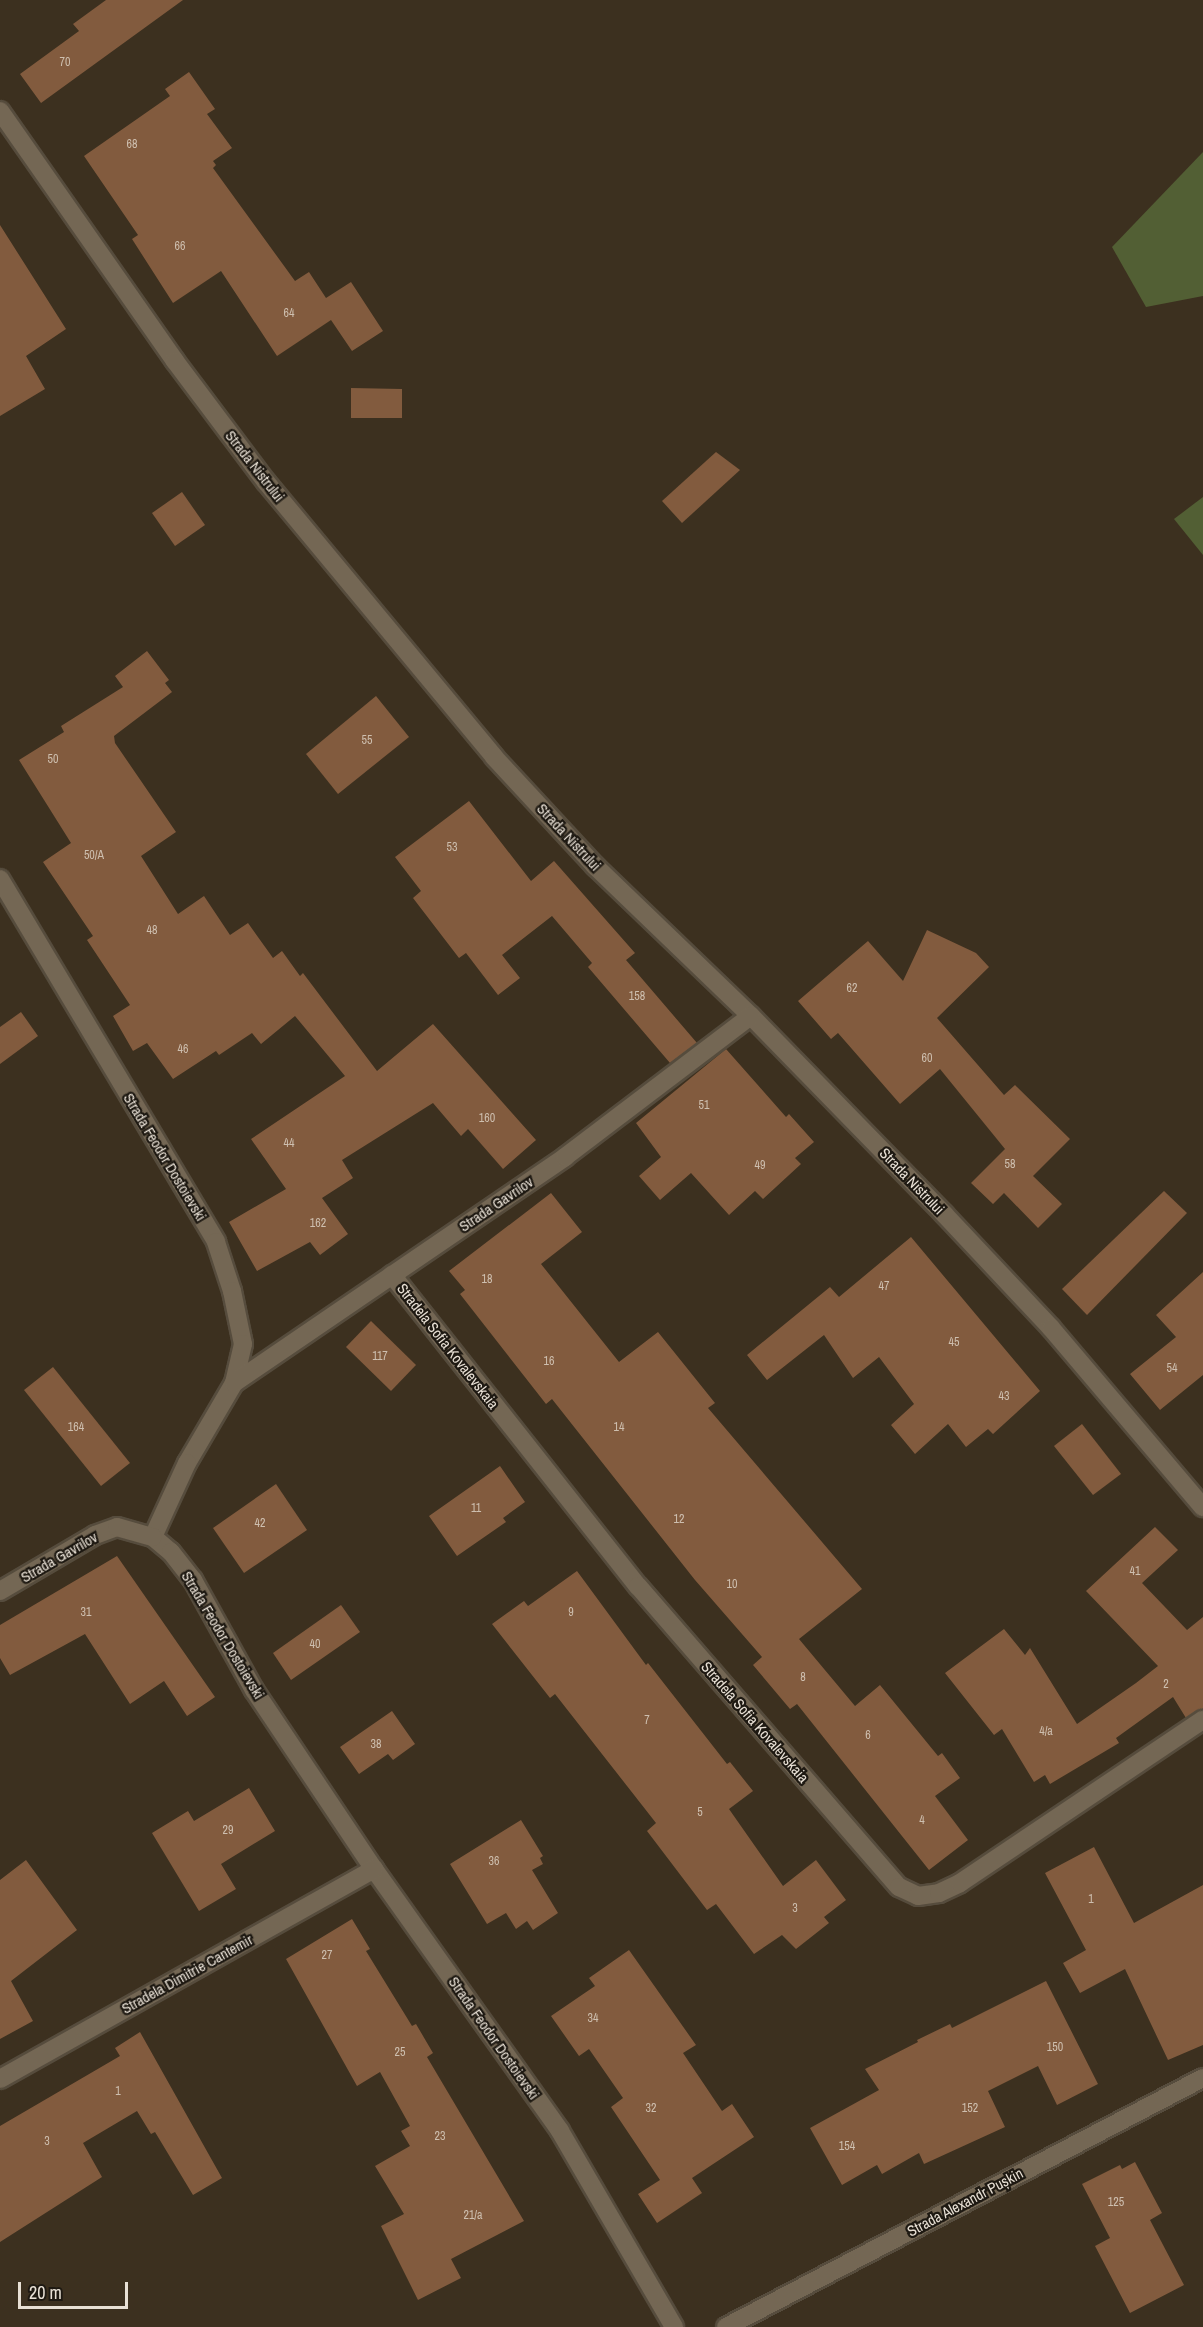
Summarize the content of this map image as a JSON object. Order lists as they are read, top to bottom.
{
  "streets": {
    "street": [
      "Strada Nistrului",
      "Strada Feodor Dostoievski",
      "Strada Gavrilov",
      "Stradela Sofia Kovalevskaia",
      "Stradela Dimitrie Cantemir",
      "Strada Alexandr Pușkin"
    ]
  },
  "crossings": [
    ["Strada Nistrului", "Strada Gavrilov"],
    ["Strada Feodor Dostoievski", "Strada Gavrilov"],
    ["Strada Feodor Dostoievski", "Stradela Dimitrie Cantemir"],
    ["Strada Gavrilov", "Stradela Sofia Kovalevskaia"]
  ],
  "house_numbers": [
    "70",
    "68",
    "66",
    "64",
    "55",
    "50",
    "53",
    "50/A",
    "48",
    "62",
    "158",
    "46",
    "60",
    "51",
    "160",
    "44",
    "58",
    "49",
    "162",
    "18",
    "47",
    "45",
    "117",
    "16",
    "54",
    "43",
    "164",
    "14",
    "11",
    "12",
    "42",
    "41",
    "10",
    "31",
    "9",
    "40",
    "8",
    "2",
    "7",
    "4/a",
    "6",
    "38",
    "5",
    "4",
    "29",
    "36",
    "1",
    "3",
    "27",
    "34",
    "150",
    "25",
    "1",
    "32",
    "152",
    "23",
    "3",
    "154",
    "125",
    "21/a"
  ],
  "scale_bar": "20 m"
}
